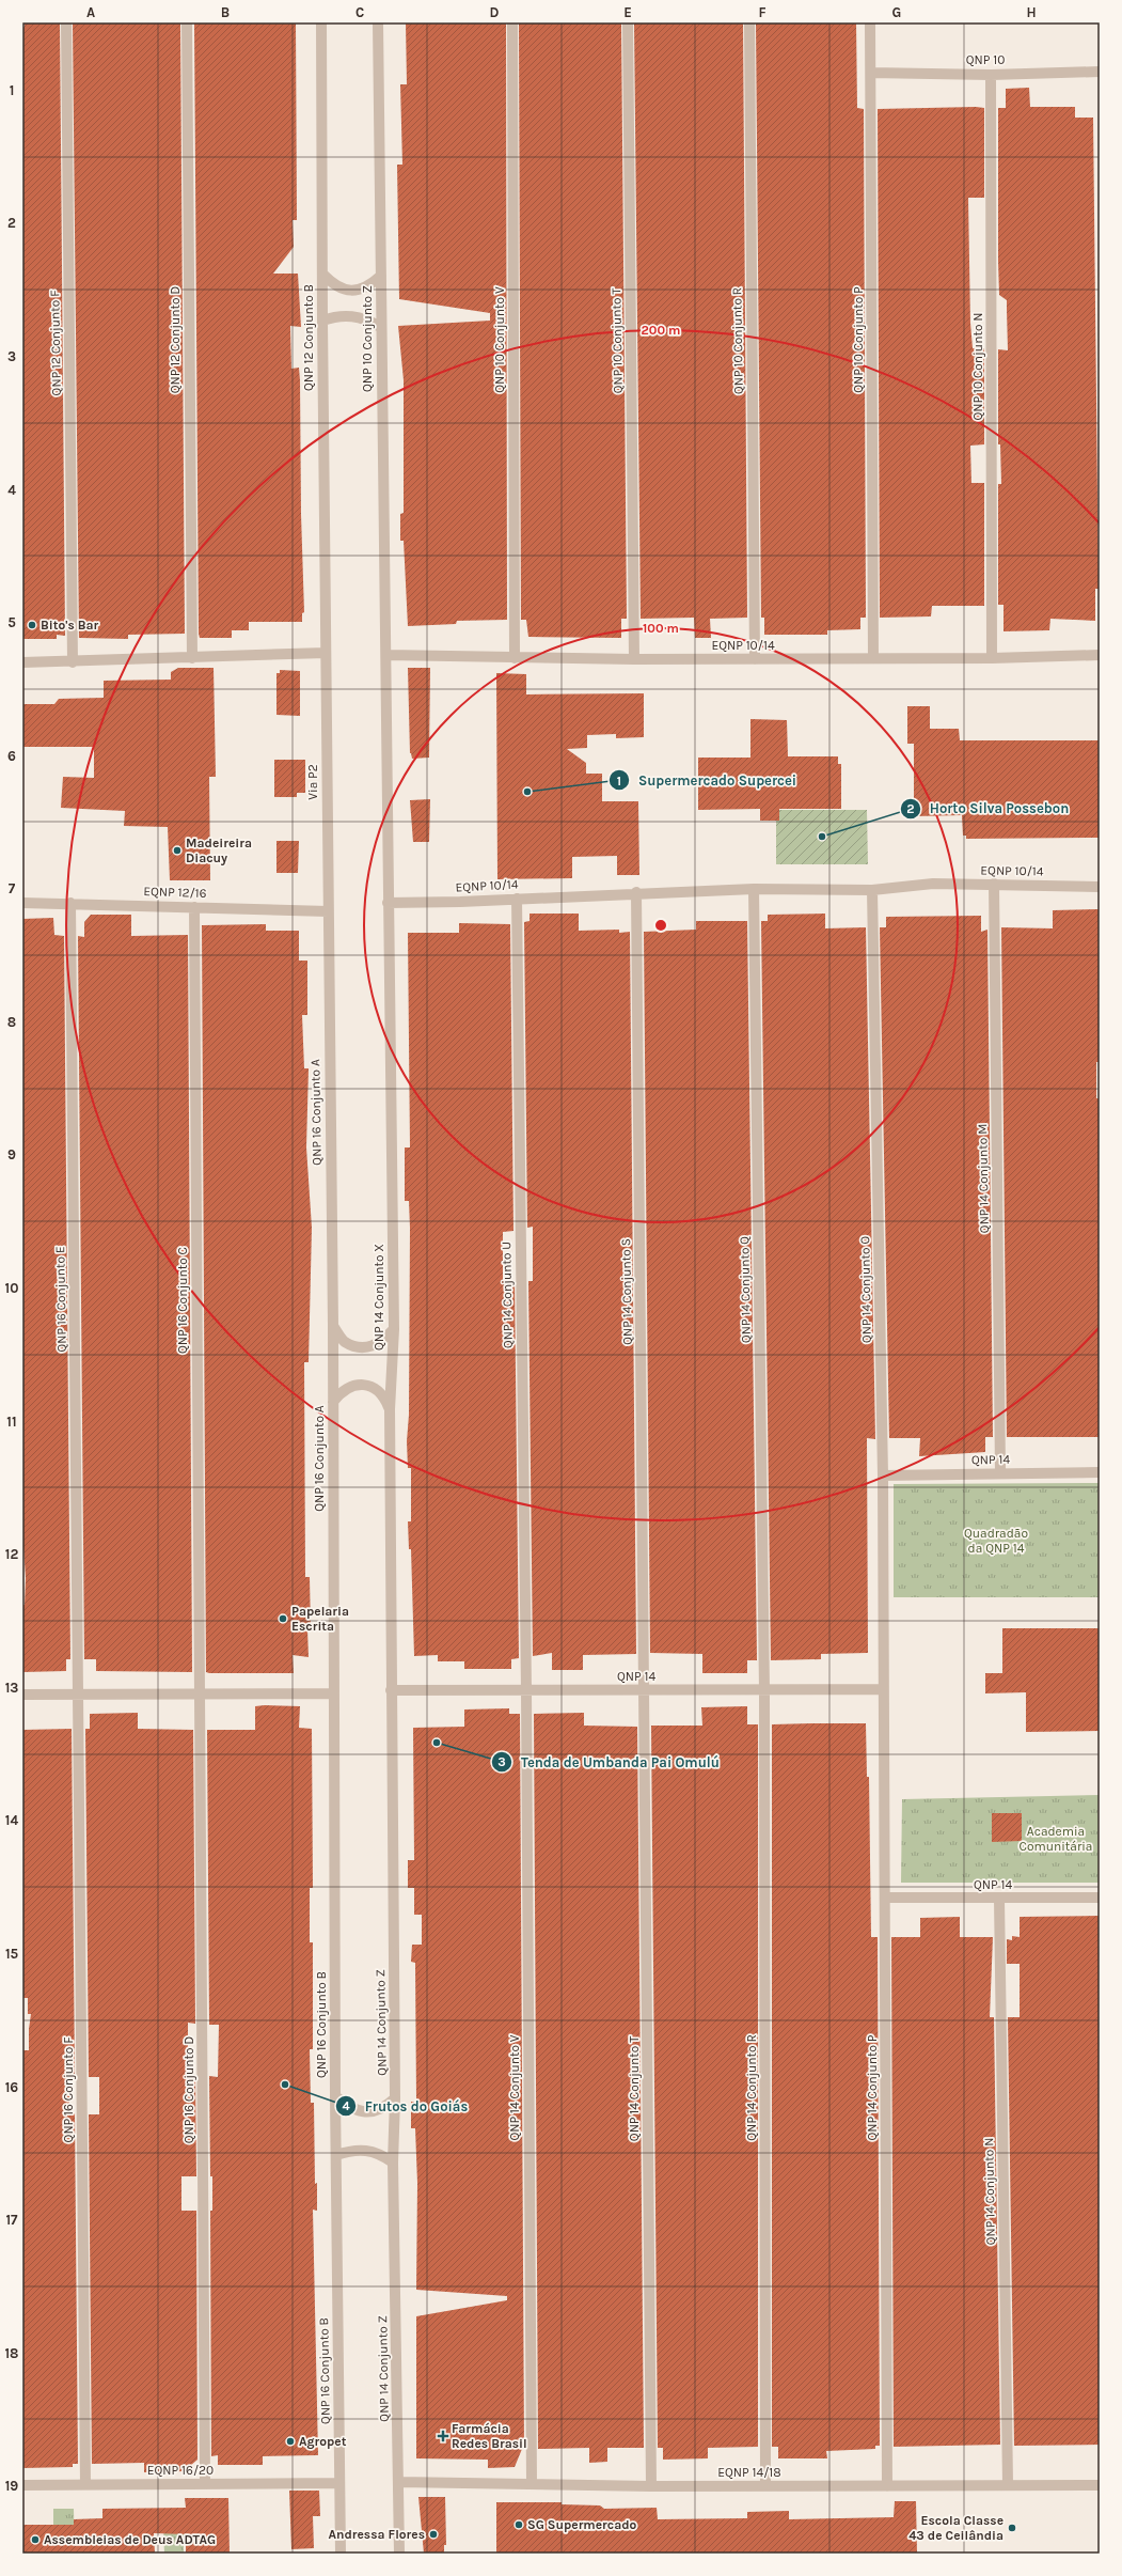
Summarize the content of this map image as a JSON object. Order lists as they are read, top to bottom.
{
  "streets": {
    "street": [
      "QNP 10",
      "QNP 12 Conjunto B",
      "QNP 10 Conjunto Z",
      "QNP 12 Conjunto D",
      "QNP 10 Conjunto V",
      "QNP 10 Conjunto P",
      "QNP 10 Conjunto T",
      "QNP 10 Conjunto R",
      "QNP 12 Conjunto F",
      "QNP 10 Conjunto N",
      "EQNP 10/14",
      "Via P2",
      "EQNP 12/16",
      "QNP 16 Conjunto A",
      "QNP 14 Conjunto M",
      "QNP 14 Conjunto Q",
      "QNP 14 Conjunto O",
      "QNP 14 Conjunto S",
      "QNP 14 Conjunto U",
      "QNP 14 Conjunto X",
      "QNP 16 Conjunto E",
      "QNP 16 Conjunto C",
      "QNP 14",
      "QNP 14 Conjunto Z",
      "QNP 16 Conjunto B",
      "QNP 14 Conjunto V",
      "QNP 14 Conjunto R",
      "QNP 14 Conjunto P",
      "QNP 14 Conjunto T",
      "QNP 16 Conjunto F",
      "QNP 16 Conjunto D",
      "QNP 14 Conjunto N",
      "EQNP 16/20",
      "EQNP 14/18"
    ]
  },
  "crossings": [
    ["QNP 10", "QNP 10 Conjunto P"],
    ["QNP 10", "QNP 10 Conjunto N"],
    ["QNP 12 Conjunto B", "Via P2"],
    ["QNP 10 Conjunto Z", "EQNP 10/14"],
    ["QNP 10 Conjunto V", "EQNP 10/14"],
    ["QNP 10 Conjunto P", "EQNP 10/14"],
    ["QNP 10 Conjunto T", "EQNP 10/14"],
    ["QNP 10 Conjunto R", "EQNP 10/14"],
    ["QNP 10 Conjunto N", "EQNP 10/14"],
    ["EQNP 10/14", "QNP 14 Conjunto M"],
    ["EQNP 10/14", "QNP 14 Conjunto Q"],
    ["EQNP 10/14", "QNP 14 Conjunto O"],
    ["EQNP 10/14", "QNP 14 Conjunto S"],
    ["EQNP 10/14", "QNP 14 Conjunto U"],
    ["EQNP 10/14", "QNP 14 Conjunto X"],
    ["Via P2", "EQNP 12/16"],
    ["Via P2", "QNP 16 Conjunto A"],
    ["EQNP 12/16", "QNP 16 Conjunto A"],
    ["EQNP 12/16", "QNP 16 Conjunto E"],
    ["EQNP 12/16", "QNP 16 Conjunto C"],
    ["QNP 16 Conjunto A", "QNP 16 Conjunto B"],
    ["QNP 14 Conjunto M", "QNP 14"],
    ["QNP 14 Conjunto Q", "QNP 14"],
    ["QNP 14 Conjunto Q", "QNP 14 Conjunto R"],
    ["QNP 14 Conjunto O", "QNP 14"],
    ["QNP 14 Conjunto O", "QNP 14 Conjunto P"],
    ["QNP 14 Conjunto S", "QNP 14"],
    ["QNP 14 Conjunto S", "QNP 14 Conjunto T"],
    ["QNP 14 Conjunto U", "QNP 14"],
    ["QNP 14 Conjunto U", "QNP 14 Conjunto V"],
    ["QNP 14 Conjunto X", "QNP 14"],
    ["QNP 14 Conjunto X", "QNP 14 Conjunto Z"],
    ["QNP 16 Conjunto E", "QNP 16 Conjunto F"],
    ["QNP 16 Conjunto C", "QNP 16 Conjunto D"],
    ["QNP 14", "QNP 14 Conjunto Z"],
    ["QNP 14", "QNP 14 Conjunto V"],
    ["QNP 14", "QNP 14 Conjunto R"],
    ["QNP 14", "QNP 14 Conjunto P"],
    ["QNP 14", "QNP 14 Conjunto T"],
    ["QNP 14", "QNP 14 Conjunto N"],
    ["QNP 14 Conjunto Z", "EQNP 14/18"],
    ["QNP 16 Conjunto B", "EQNP 16/20"],
    ["QNP 14 Conjunto V", "EQNP 14/18"],
    ["QNP 14 Conjunto R", "EQNP 14/18"],
    ["QNP 14 Conjunto P", "EQNP 14/18"],
    ["QNP 14 Conjunto T", "EQNP 14/18"],
    ["QNP 16 Conjunto F", "EQNP 16/20"],
    ["QNP 16 Conjunto D", "EQNP 16/20"],
    ["QNP 14 Conjunto N", "EQNP 14/18"]
  ],
  "parks": ["Quadradão da QNP 14", "Academia Comunitária"],
  "places": {
    "other": [
      "Bito's Bar",
      "Supermercado Supercei",
      "Horto Silva Possebon",
      "Madeireira Diacuy",
      "Papelaria Escrita",
      "Tenda de Umbanda Pai Omulú",
      "Frutos do Goiás",
      "Agropet",
      "SG Supermercado",
      "Escola Classe 43 de Ceilândia",
      "Andressa Flores",
      "Assembleias de Deus ADTAG"
    ],
    "health": ["Farmácia Redes Brasil"]
  },
  "grid": {
    "columns": [
      "A",
      "B",
      "C",
      "D",
      "E",
      "F",
      "G",
      "H"
    ],
    "rows": [
      "1",
      "2",
      "3",
      "4",
      "5",
      "6",
      "7",
      "8",
      "9",
      "10",
      "11",
      "12",
      "13",
      "14",
      "15",
      "16",
      "17",
      "18",
      "19"
    ]
  },
  "rings": ["200 m", "100 m"]
}
